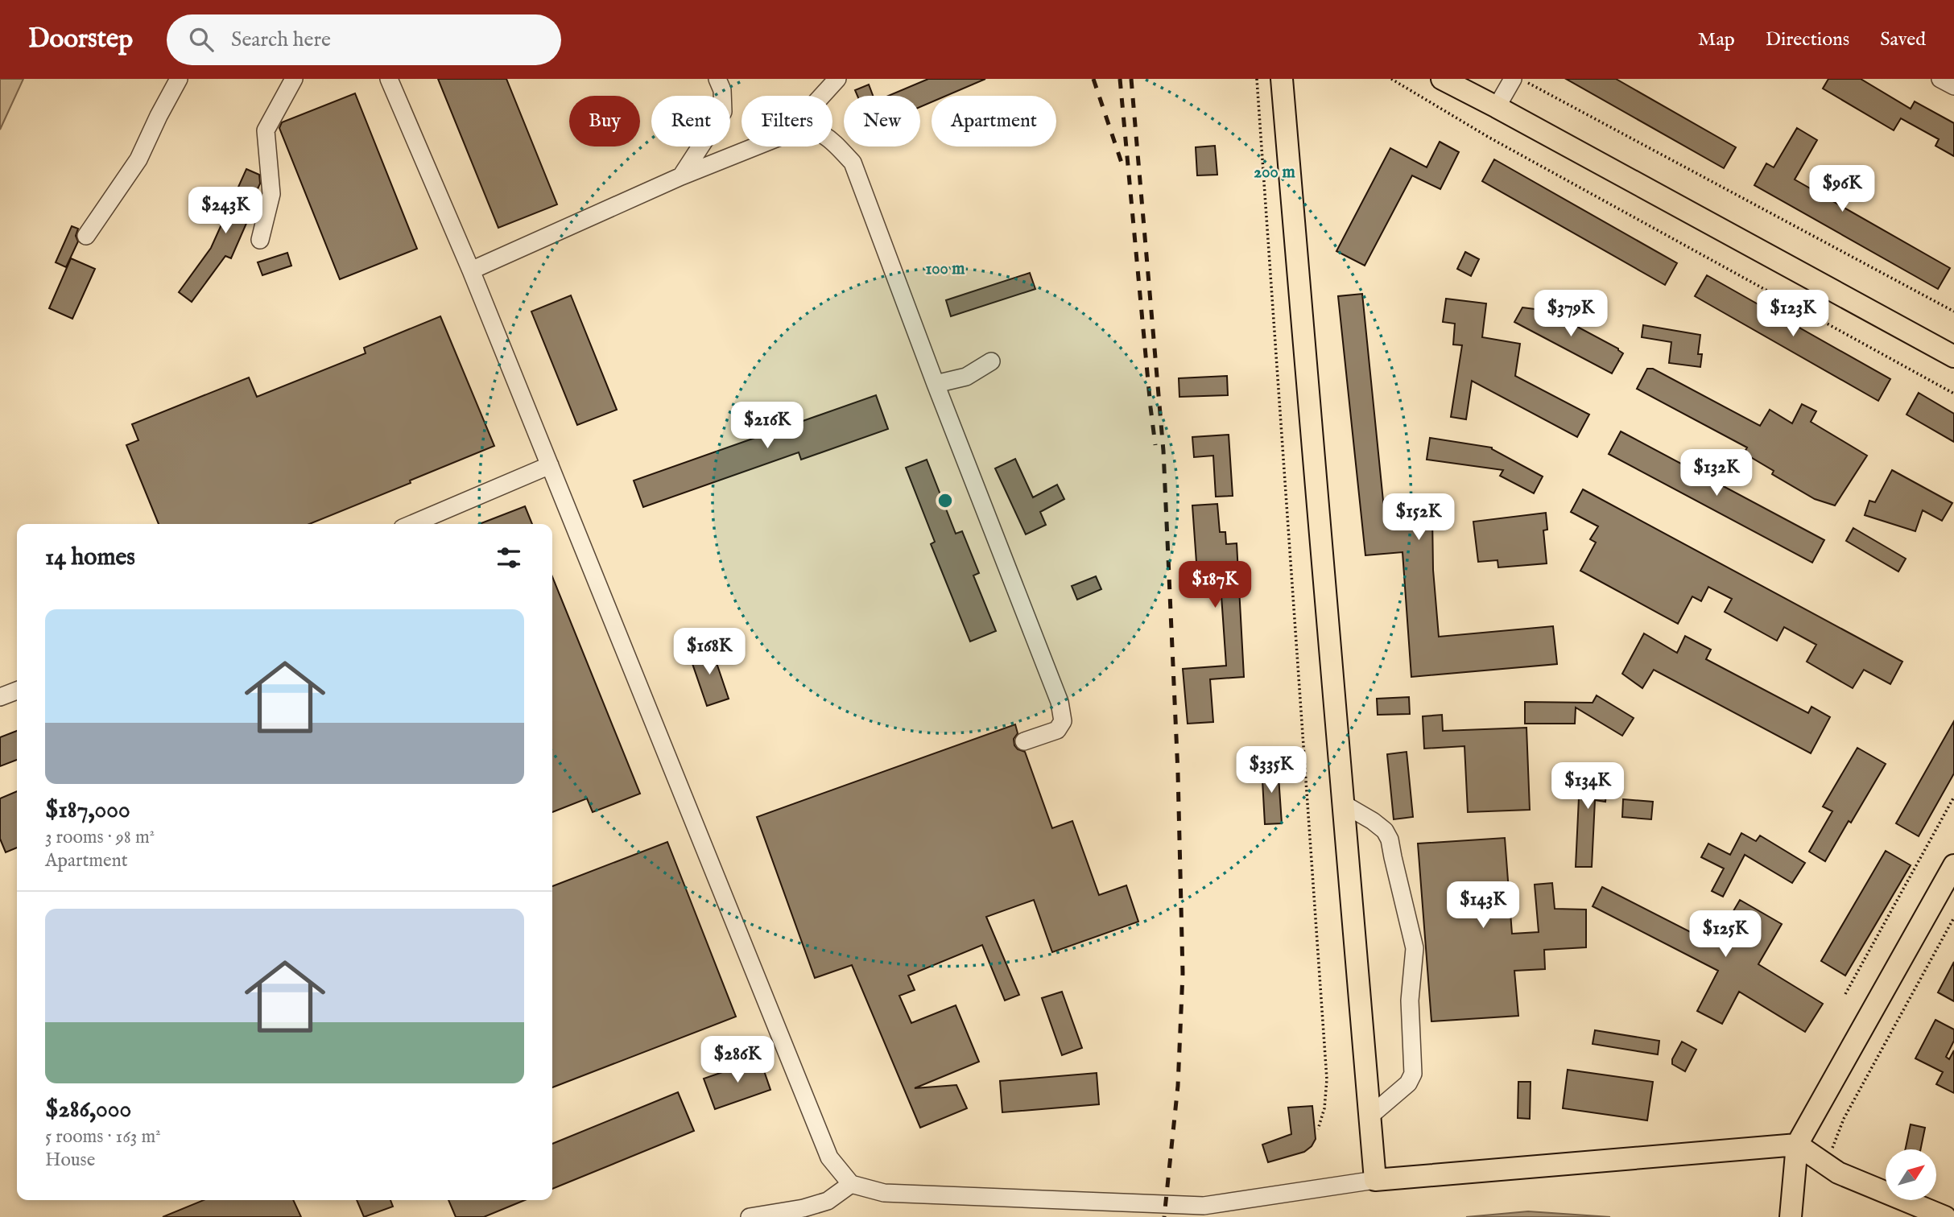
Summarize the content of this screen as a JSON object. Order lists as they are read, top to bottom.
{
  "north": "top right",
  "page": {
    "header": "Doorstep",
    "search": "Search here",
    "nav": ["Map", "Directions", "Saved"],
    "chip": [
      "Buy",
      "Rent",
      "Filters",
      "New",
      "Apartment"
    ],
    "price": [
      "$96K",
      "$243K",
      "$379K",
      "$123K",
      "$216K",
      "$132K",
      "$152K",
      "$187K",
      "$168K",
      "$335K",
      "$134K",
      "$143K",
      "$125K",
      "$286K"
    ],
    "heading": "14 homes",
    "list": [
      {
        "name": "$187,000",
        "note": "3 rooms · 98 m² · Apartment"
      },
      {
        "name": "$286,000",
        "note": "5 rooms · 163 m² · House"
      }
    ]
  },
  "rings": ["200 m", "100 m"]
}
